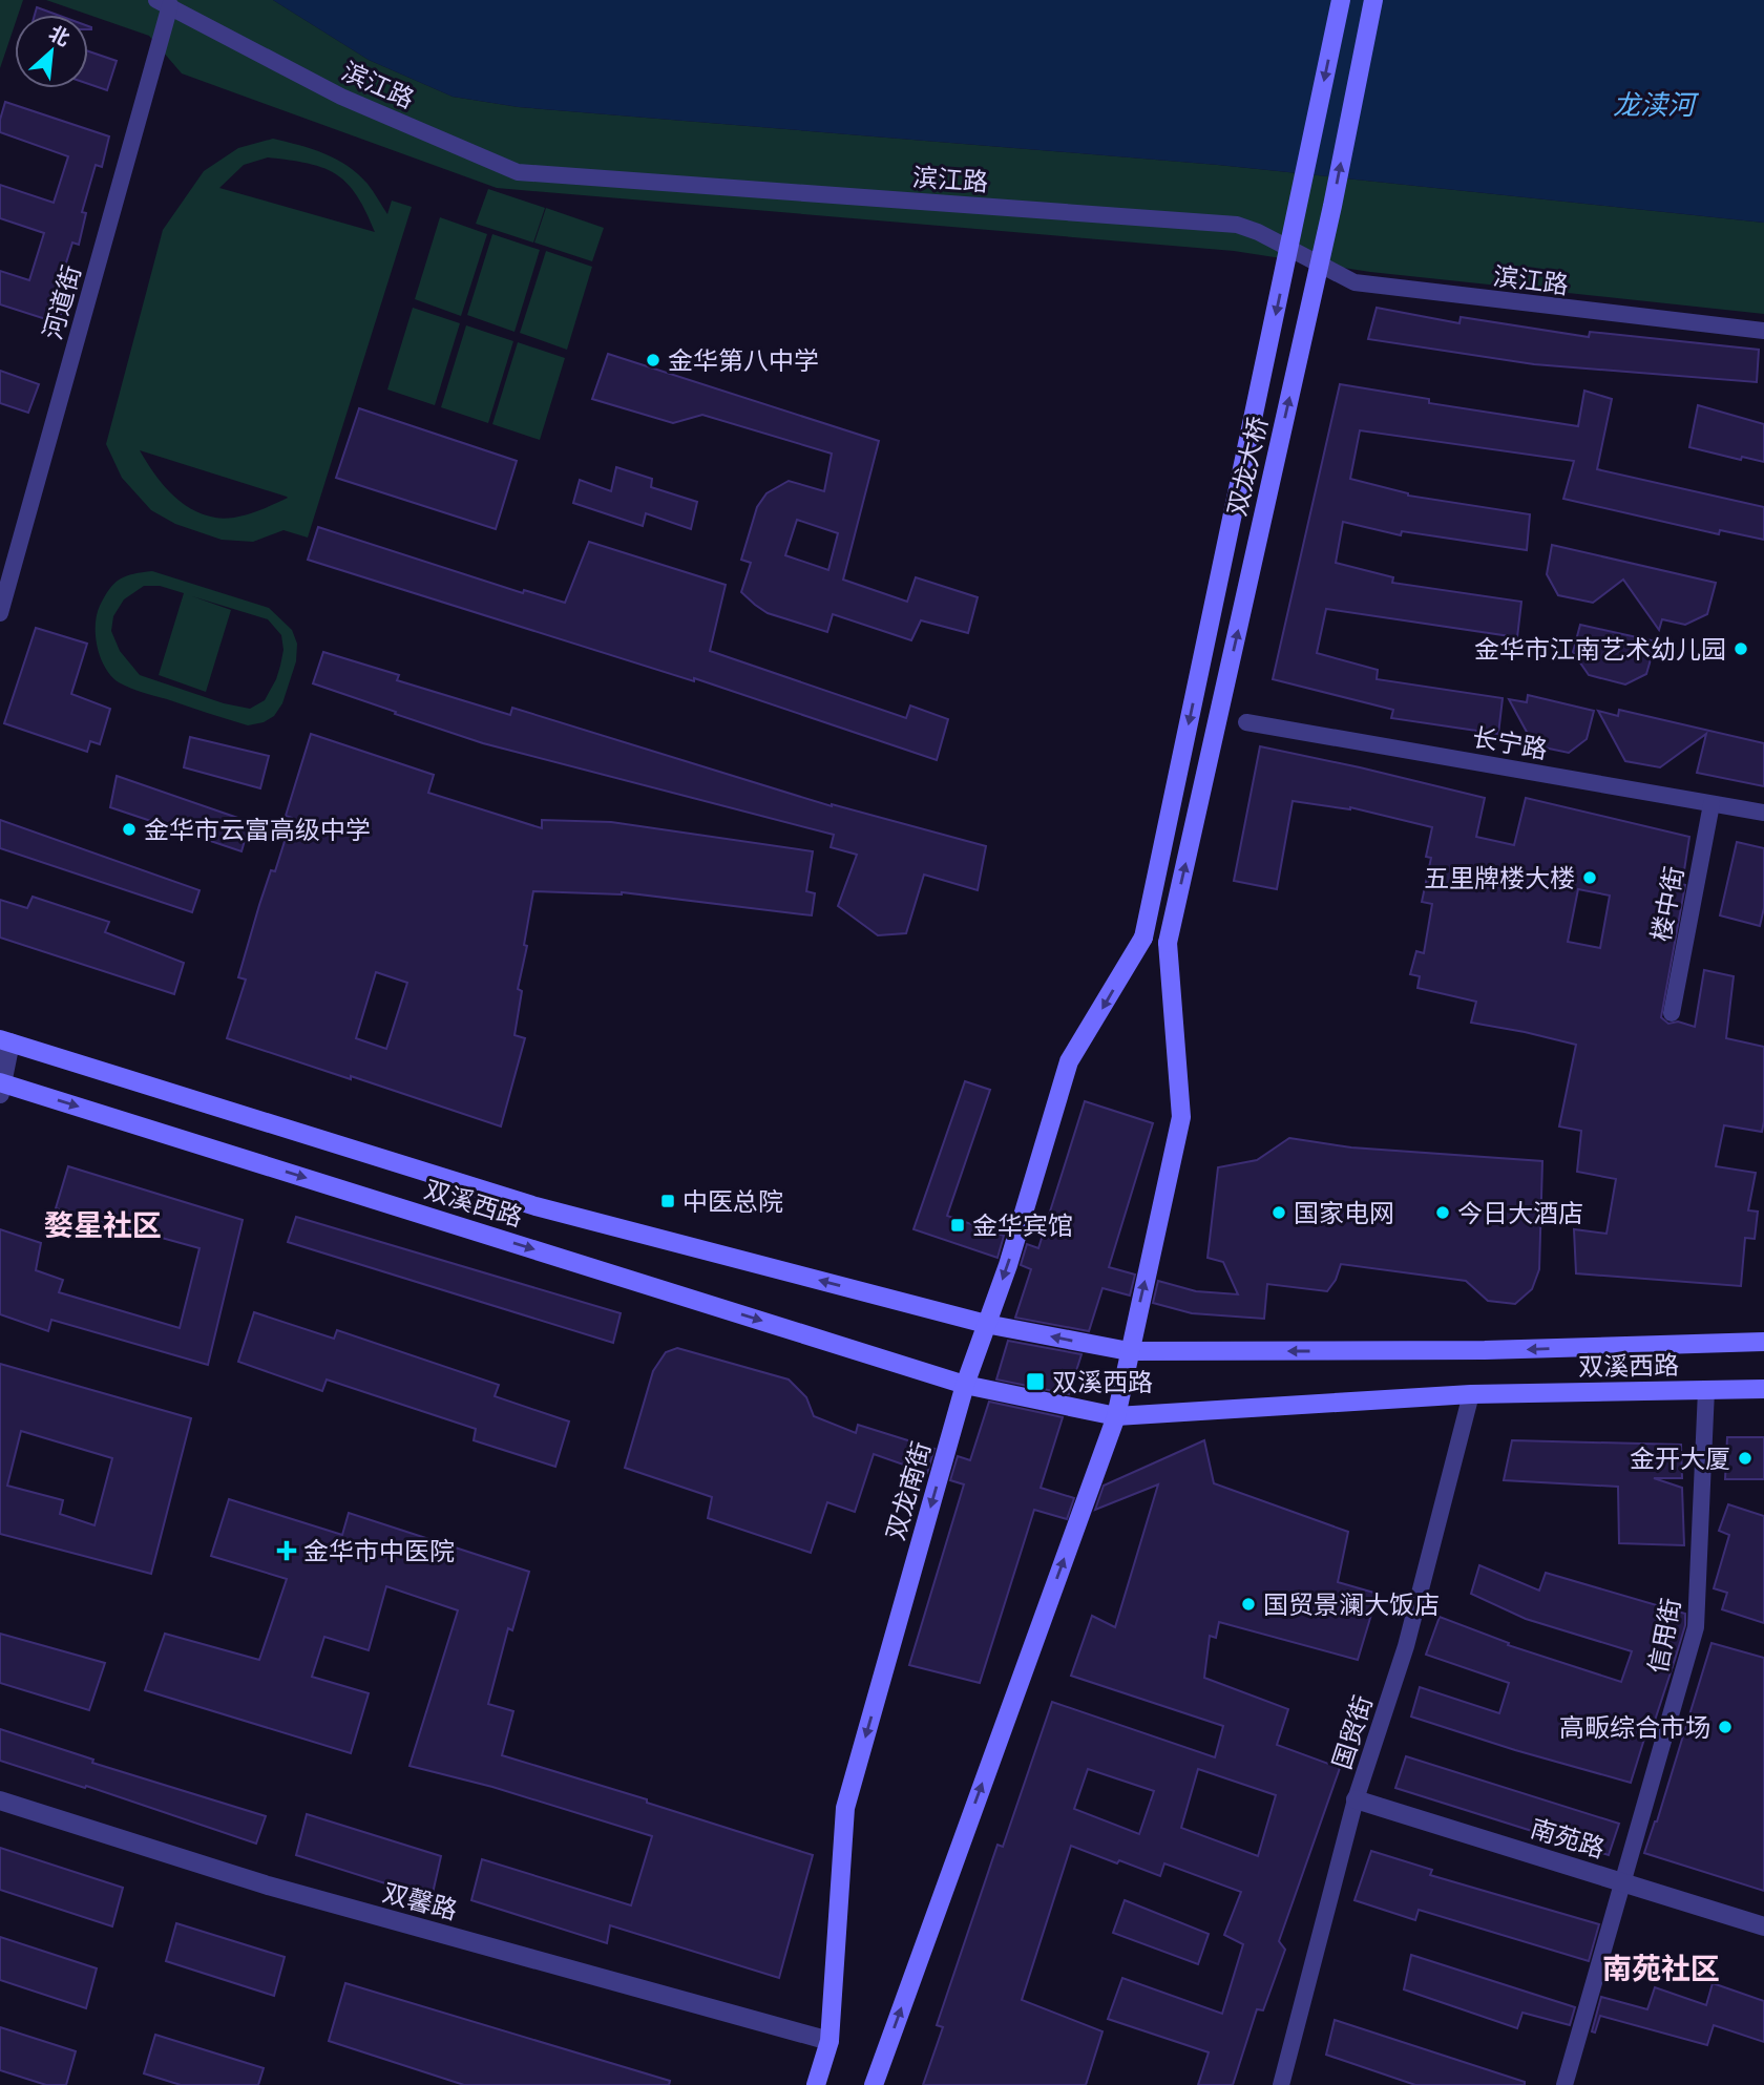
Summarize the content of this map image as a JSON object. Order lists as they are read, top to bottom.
{
  "streets": {
    "main road": ["双龙大桥", "双溪西路", "双龙南街"],
    "street": [
      "滨江路",
      "河道街",
      "长宁路",
      "楼中街",
      "信用街",
      "国贸街",
      "南苑路",
      "双馨路"
    ]
  },
  "crossings": [
    ["滨江路", "河道街"],
    ["双龙大桥", "双溪西路"],
    ["双龙大桥", "双龙南街"],
    ["长宁路", "楼中街"],
    ["双溪西路", "双龙南街"],
    ["双溪西路", "信用街"],
    ["双溪西路", "国贸街"],
    ["双龙南街", "双馨路"],
    ["信用街", "南苑路"],
    ["国贸街", "南苑路"]
  ],
  "districts": ["婺星社区", "南苑社区"],
  "water": ["龙渎河"],
  "places": {
    "other": [
      "金华第八中学",
      "金华市江南艺术幼儿园",
      "金华市云富高级中学",
      "五里牌楼大楼",
      "国家电网",
      "今日大酒店",
      "金开大厦",
      "国贸景澜大饭店",
      "高畈综合市场"
    ],
    "transit": ["中医总院", "金华宾馆", "双溪西路"],
    "health": ["金华市中医院"]
  },
  "north": "top right"
}
